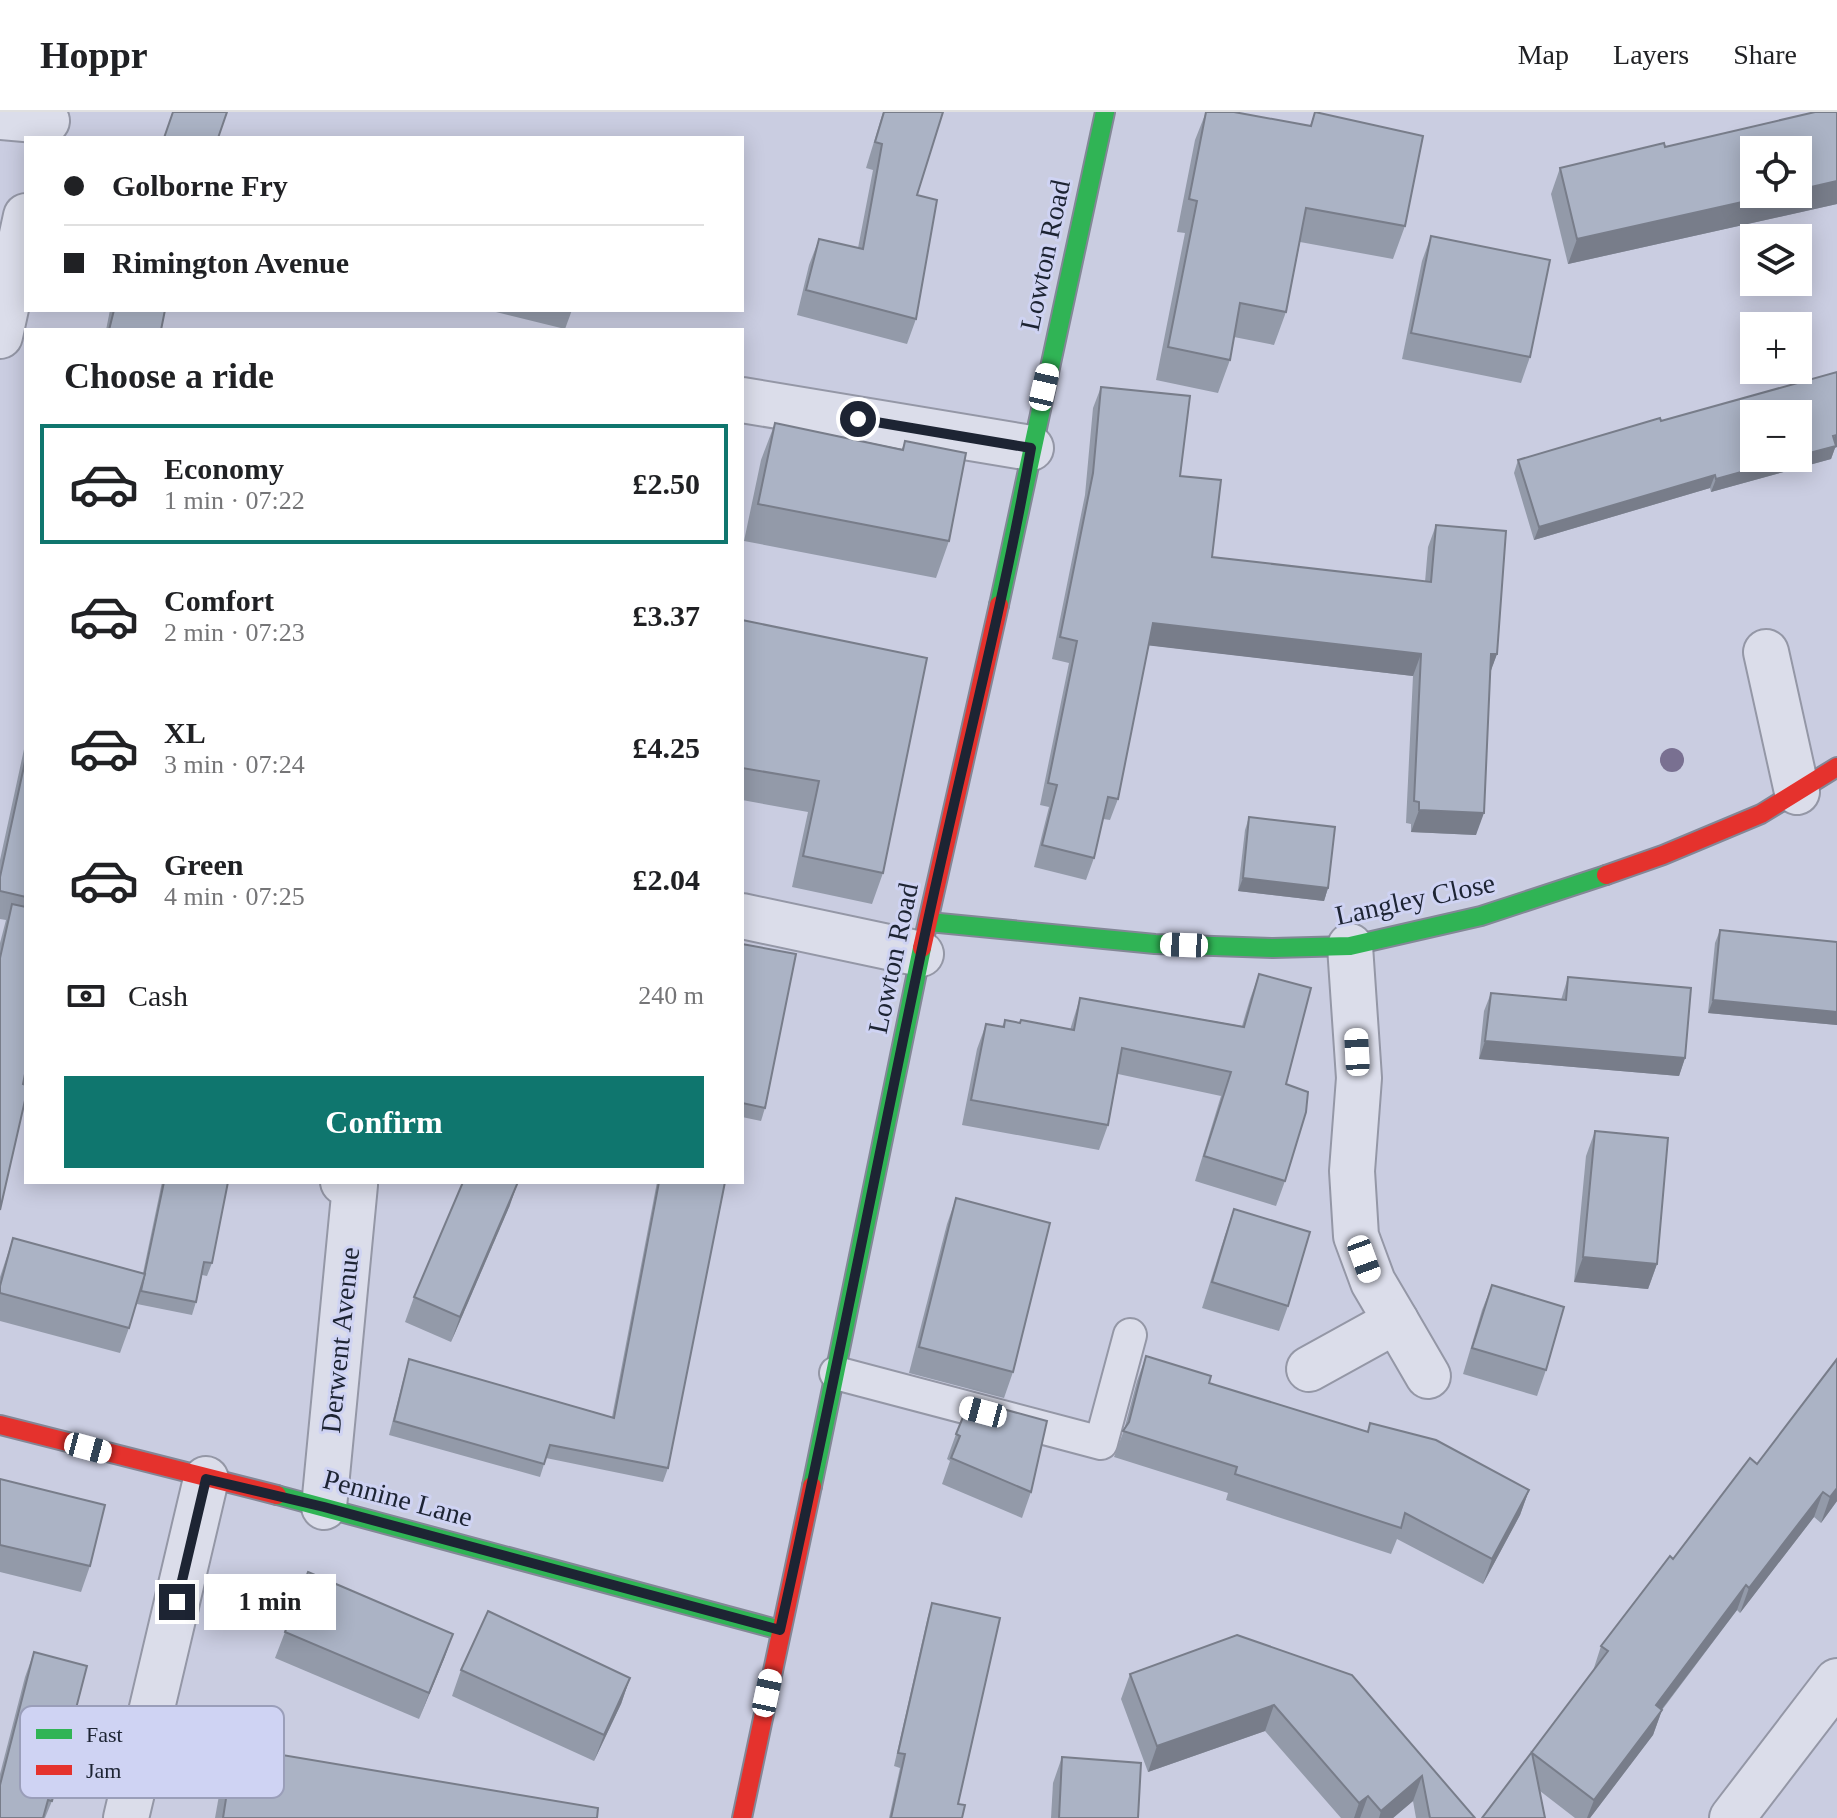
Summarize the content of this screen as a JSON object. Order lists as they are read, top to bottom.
{
  "streets": {
    "street": [
      "Lowton Road",
      "Langley Close",
      "Derwent Avenue",
      "Pennine Lane"
    ]
  },
  "crossings": [
    ["Lowton Road", "Langley Close"],
    ["Lowton Road", "Pennine Lane"],
    ["Derwent Avenue", "Pennine Lane"]
  ],
  "legend": ["Fast", "Jam"],
  "page": {
    "header": "Hoppr",
    "nav": ["Map", "Layers", "Share"],
    "map_buttons": ["+", "−"],
    "banner": ["Golborne Fry", "Rimington Avenue"],
    "heading": "Choose a ride",
    "list": [
      {
        "name": "Economy",
        "note": "1 min · 07:22",
        "value": "£2.50"
      },
      {
        "name": "Comfort",
        "note": "2 min · 07:23",
        "value": "£3.37"
      },
      {
        "name": "XL",
        "note": "3 min · 07:24",
        "value": "£4.25"
      },
      {
        "name": "Green",
        "note": "4 min · 07:25",
        "value": "£2.04"
      }
    ],
    "pay": ["Cash", "240 m"],
    "buttons": "Confirm",
    "bubble": "1 min"
  }
}
